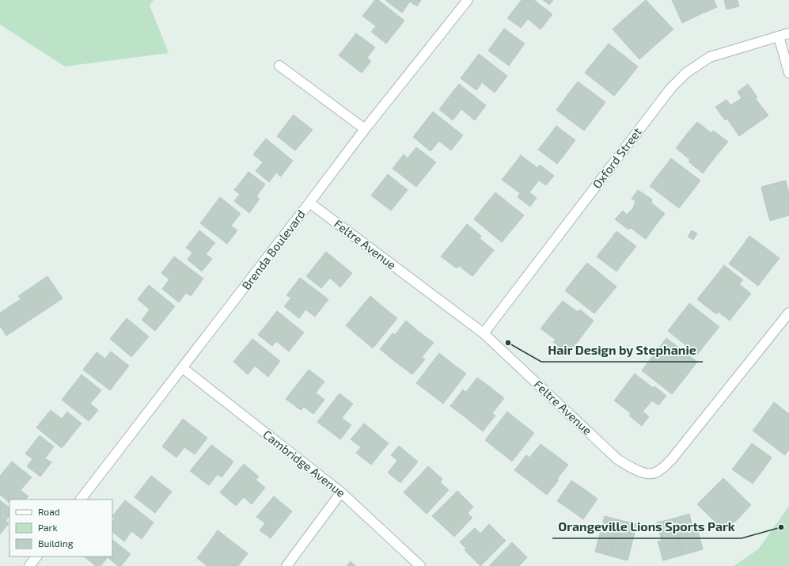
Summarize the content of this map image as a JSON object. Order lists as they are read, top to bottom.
{
  "streets": {
    "street": [
      "Oxford Street",
      "Feltre Avenue",
      "Brenda Boulevard",
      "Cambridge Avenue"
    ]
  },
  "crossings": [
    ["Oxford Street", "Feltre Avenue"],
    ["Feltre Avenue", "Brenda Boulevard"],
    ["Brenda Boulevard", "Cambridge Avenue"]
  ],
  "places": ["Hair Design by Stephanie", "Orangeville Lions Sports Park"],
  "legend": ["Road", "Park", "Building"]
}
